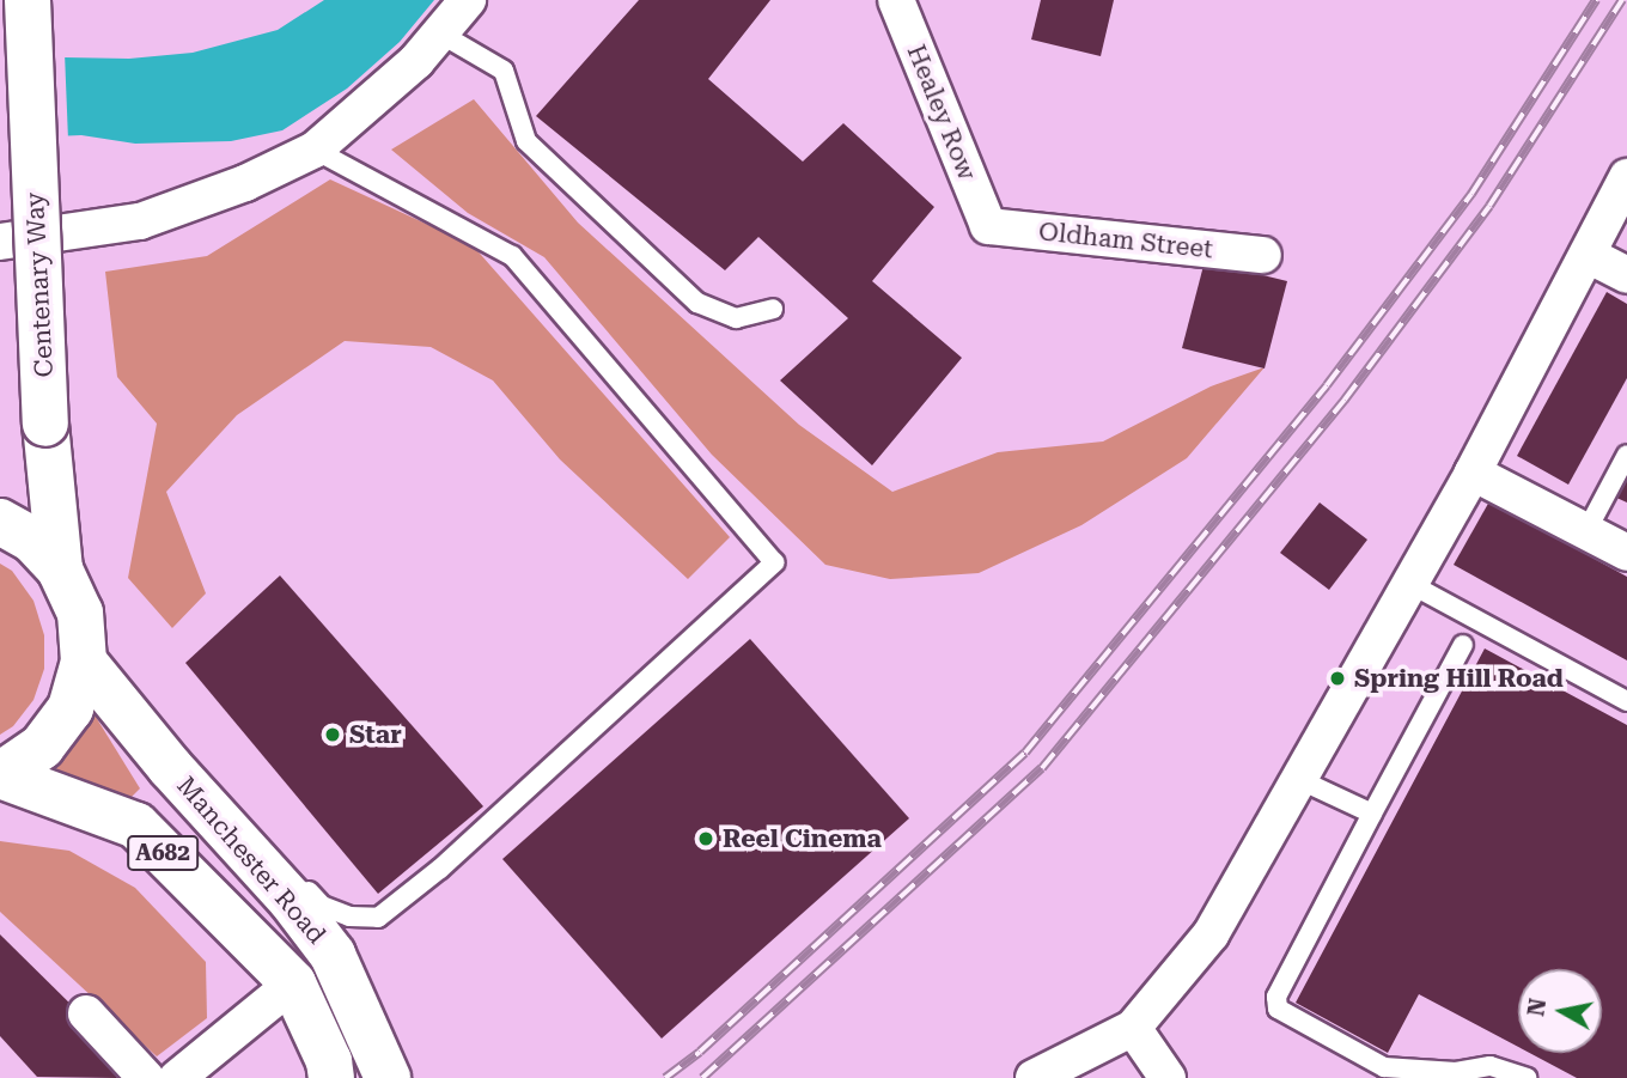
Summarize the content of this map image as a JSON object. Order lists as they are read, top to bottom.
{
  "streets": {
    "main road": ["Centenary Way", "A682", "Manchester Road"],
    "street": ["Healey Row", "Oldham Street"]
  },
  "crossings": [
    ["Healey Row", "Oldham Street"],
    ["Centenary Way", "Manchester Road"]
  ],
  "places": ["Spring Hill Road", "Star", "Reel Cinema"],
  "north": "left"
}
